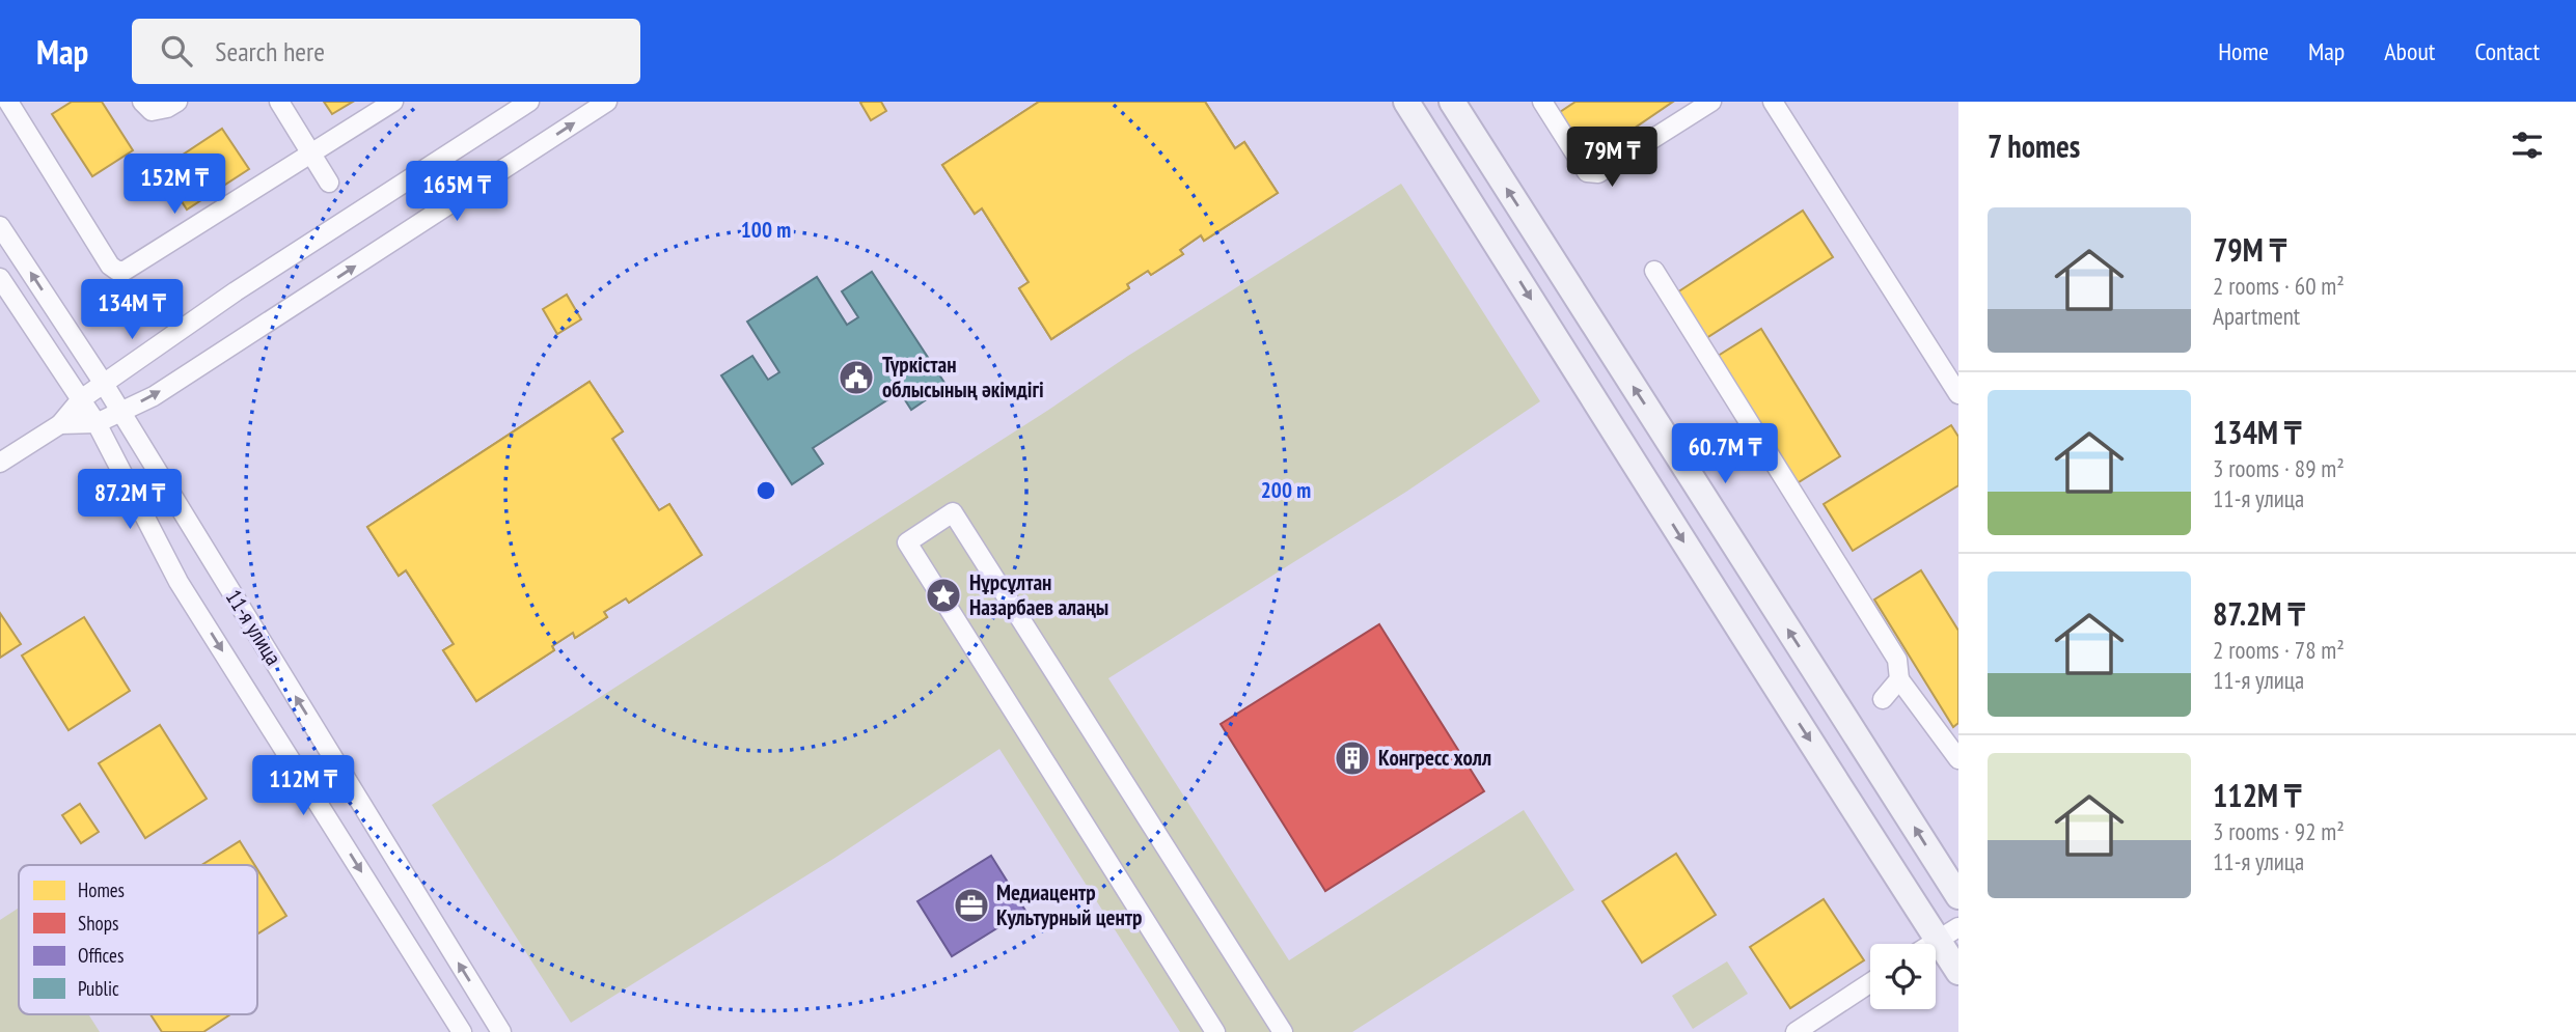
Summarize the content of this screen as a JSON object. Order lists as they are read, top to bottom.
{
  "streets": {
    "street": ["11-я улица"]
  },
  "places": {
    "public building": ["Түркістан облысының әкімдігі"],
    "place": ["Нұрсұлтан Назарбаев алаңы"],
    "building": ["Конгресс холл"],
    "office": ["Медиацентр Культурный центр"]
  },
  "legend": [
    "Homes",
    "Shops",
    "Offices",
    "Public"
  ],
  "page": {
    "header": "Map",
    "search": "Search here",
    "nav": [
      "Home",
      "Map",
      "About",
      "Contact"
    ],
    "heading": "7 homes",
    "price": [
      "79M ₸",
      "152M ₸",
      "165M ₸",
      "134M ₸",
      "60.7M ₸",
      "87.2M ₸",
      "112M ₸"
    ],
    "list": [
      {
        "name": "79M ₸",
        "note": "2 rooms · 60 m² · Apartment"
      },
      {
        "name": "134M ₸",
        "note": "3 rooms · 89 m² · 11-я улица"
      },
      {
        "name": "87.2M ₸",
        "note": "2 rooms · 78 m² · 11-я улица"
      },
      {
        "name": "112M ₸",
        "note": "3 rooms · 92 m² · 11-я улица"
      }
    ]
  },
  "rings": ["100 m", "200 m"]
}
